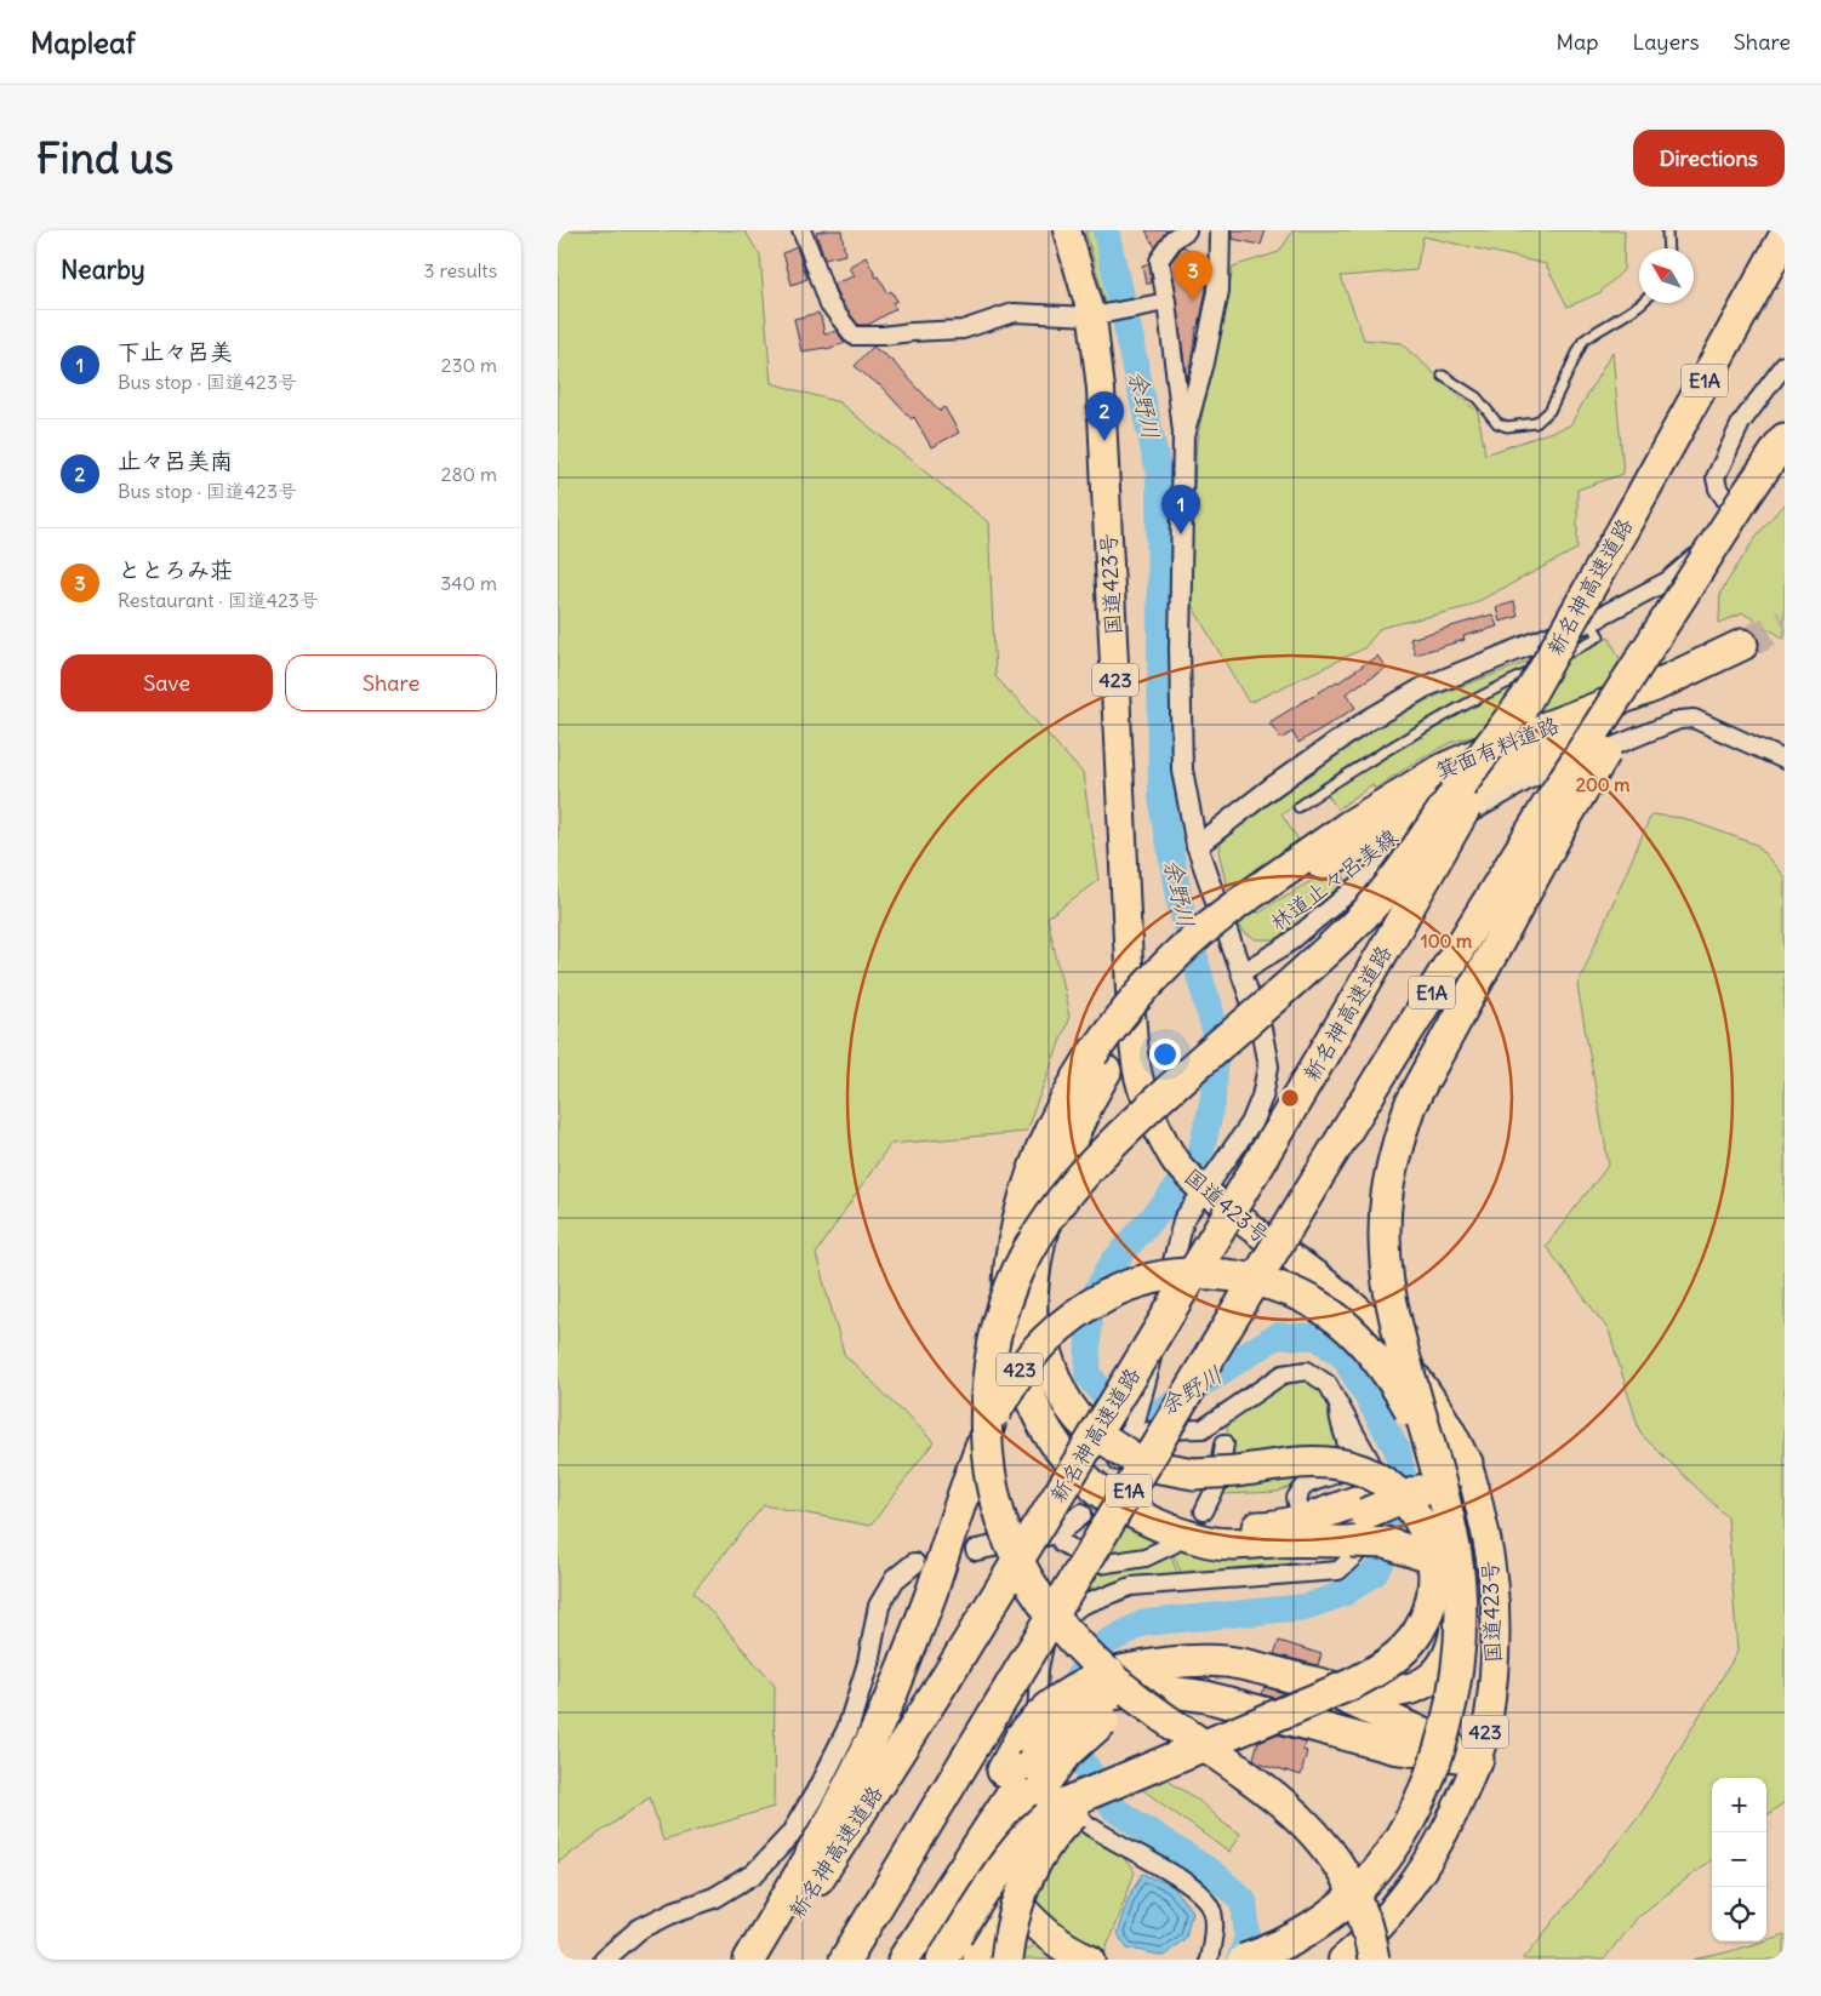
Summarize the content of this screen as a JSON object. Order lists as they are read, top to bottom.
{
  "streets": {
    "highway": [
      "E1A",
      "国道423号",
      "新名神高速道路",
      "423",
      "箕面有料道路"
    ],
    "street": ["林道止々呂美線"]
  },
  "crossings": [
    ["国道423号", "423"],
    ["423", "箕面有料道路"]
  ],
  "water": ["余野川"],
  "north": "top left",
  "page": {
    "header": "Mapleaf",
    "nav": ["Map", "Layers", "Share"],
    "buttons": [
      "Directions",
      ["Save", "Share"]
    ],
    "title": "Find us",
    "heading": ["Nearby", "3 results"],
    "pins": ["3", "2", "1"],
    "list": [
      {
        "mark": "1",
        "name": "下止々呂美",
        "note": "Bus stop · 国道423号",
        "value": "230 m"
      },
      {
        "mark": "2",
        "name": "止々呂美南",
        "note": "Bus stop · 国道423号",
        "value": "280 m"
      },
      {
        "mark": "3",
        "name": "ととろみ荘",
        "note": "Restaurant · 国道423号",
        "value": "340 m"
      }
    ],
    "map_buttons": ["+", "−"]
  },
  "rings": ["200 m", "100 m"]
}
